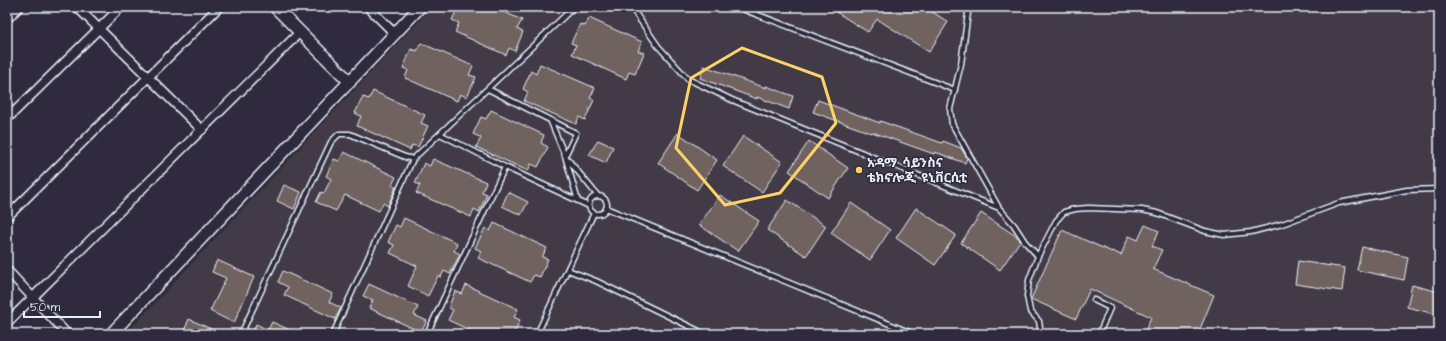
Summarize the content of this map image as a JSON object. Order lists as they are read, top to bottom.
{
  "places": ["አዳማ ሳይንስና ቴክኖሎጂ ዩኒቨርሲቲ"],
  "scale_bar": "50 m"
}
